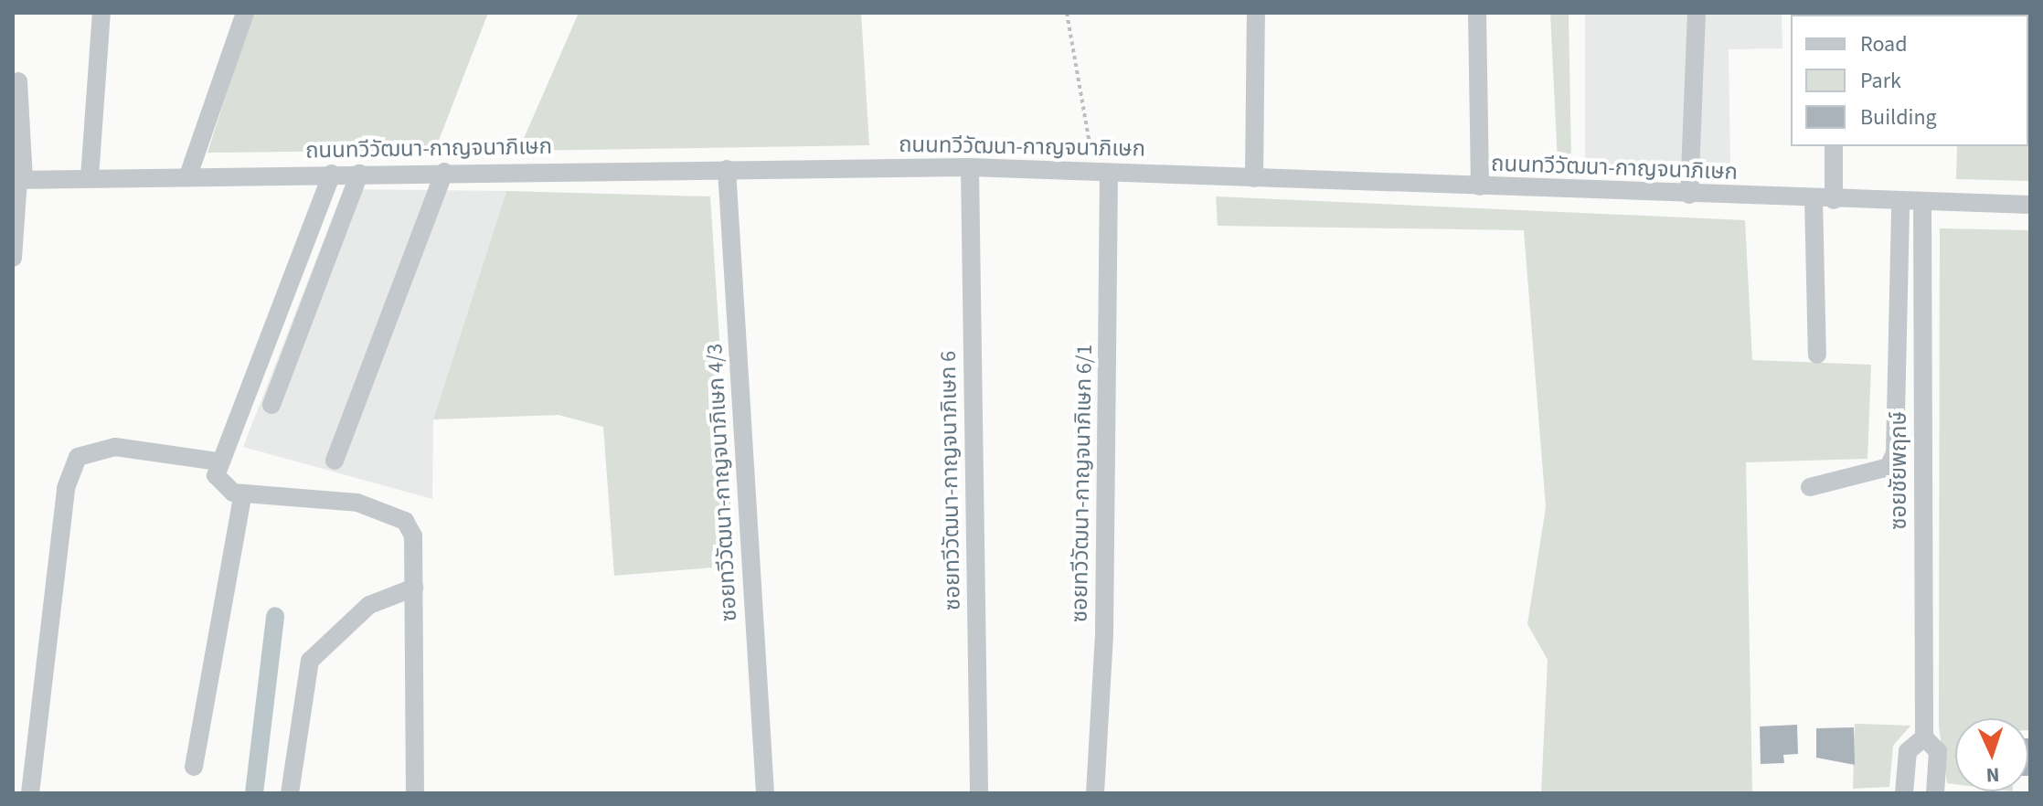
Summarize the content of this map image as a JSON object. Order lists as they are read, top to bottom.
{
  "streets": {
    "street": [
      "ถนนทวีวัฒนา-กาญจนาภิเษก",
      "ซอยชัยพฤกษ์",
      "ซอยทวีวัฒนา-กาญจนาภิเษก 6",
      "ซอยทวีวัฒนา-กาญจนาภิเษก 4/3",
      "ซอยทวีวัฒนา-กาญจนาภิเษก 6/1"
    ]
  },
  "crossings": [
    ["ถนนทวีวัฒนา-กาญจนาภิเษก", "ซอยชัยพฤกษ์"],
    ["ถนนทวีวัฒนา-กาญจนาภิเษก", "ซอยทวีวัฒนา-กาญจนาภิเษก 6"],
    ["ถนนทวีวัฒนา-กาญจนาภิเษก", "ซอยทวีวัฒนา-กาญจนาภิเษก 4/3"],
    ["ถนนทวีวัฒนา-กาญจนาภิเษก", "ซอยทวีวัฒนา-กาญจนาภิเษก 6/1"]
  ],
  "legend": ["Road", "Park", "Building"],
  "north": "bottom"
}
